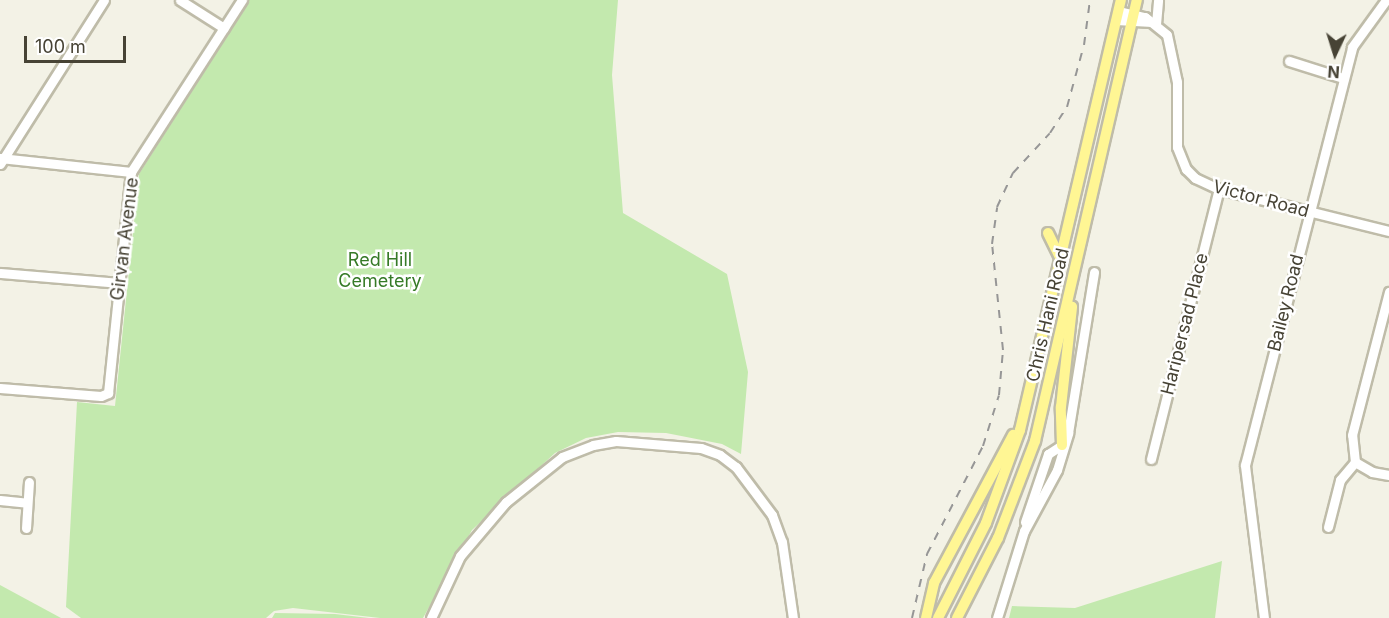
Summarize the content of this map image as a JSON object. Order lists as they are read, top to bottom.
{
  "streets": {
    "main road": ["Chris Hani Road"],
    "street": [
      "Victor Road",
      "Girvan Avenue",
      "Bailey Road",
      "Haripersad Place"
    ]
  },
  "crossings": [
    ["Victor Road", "Bailey Road"],
    ["Victor Road", "Haripersad Place"]
  ],
  "parks": ["Red Hill Cemetery"],
  "scale_bar": "100 m",
  "north": "bottom"
}
